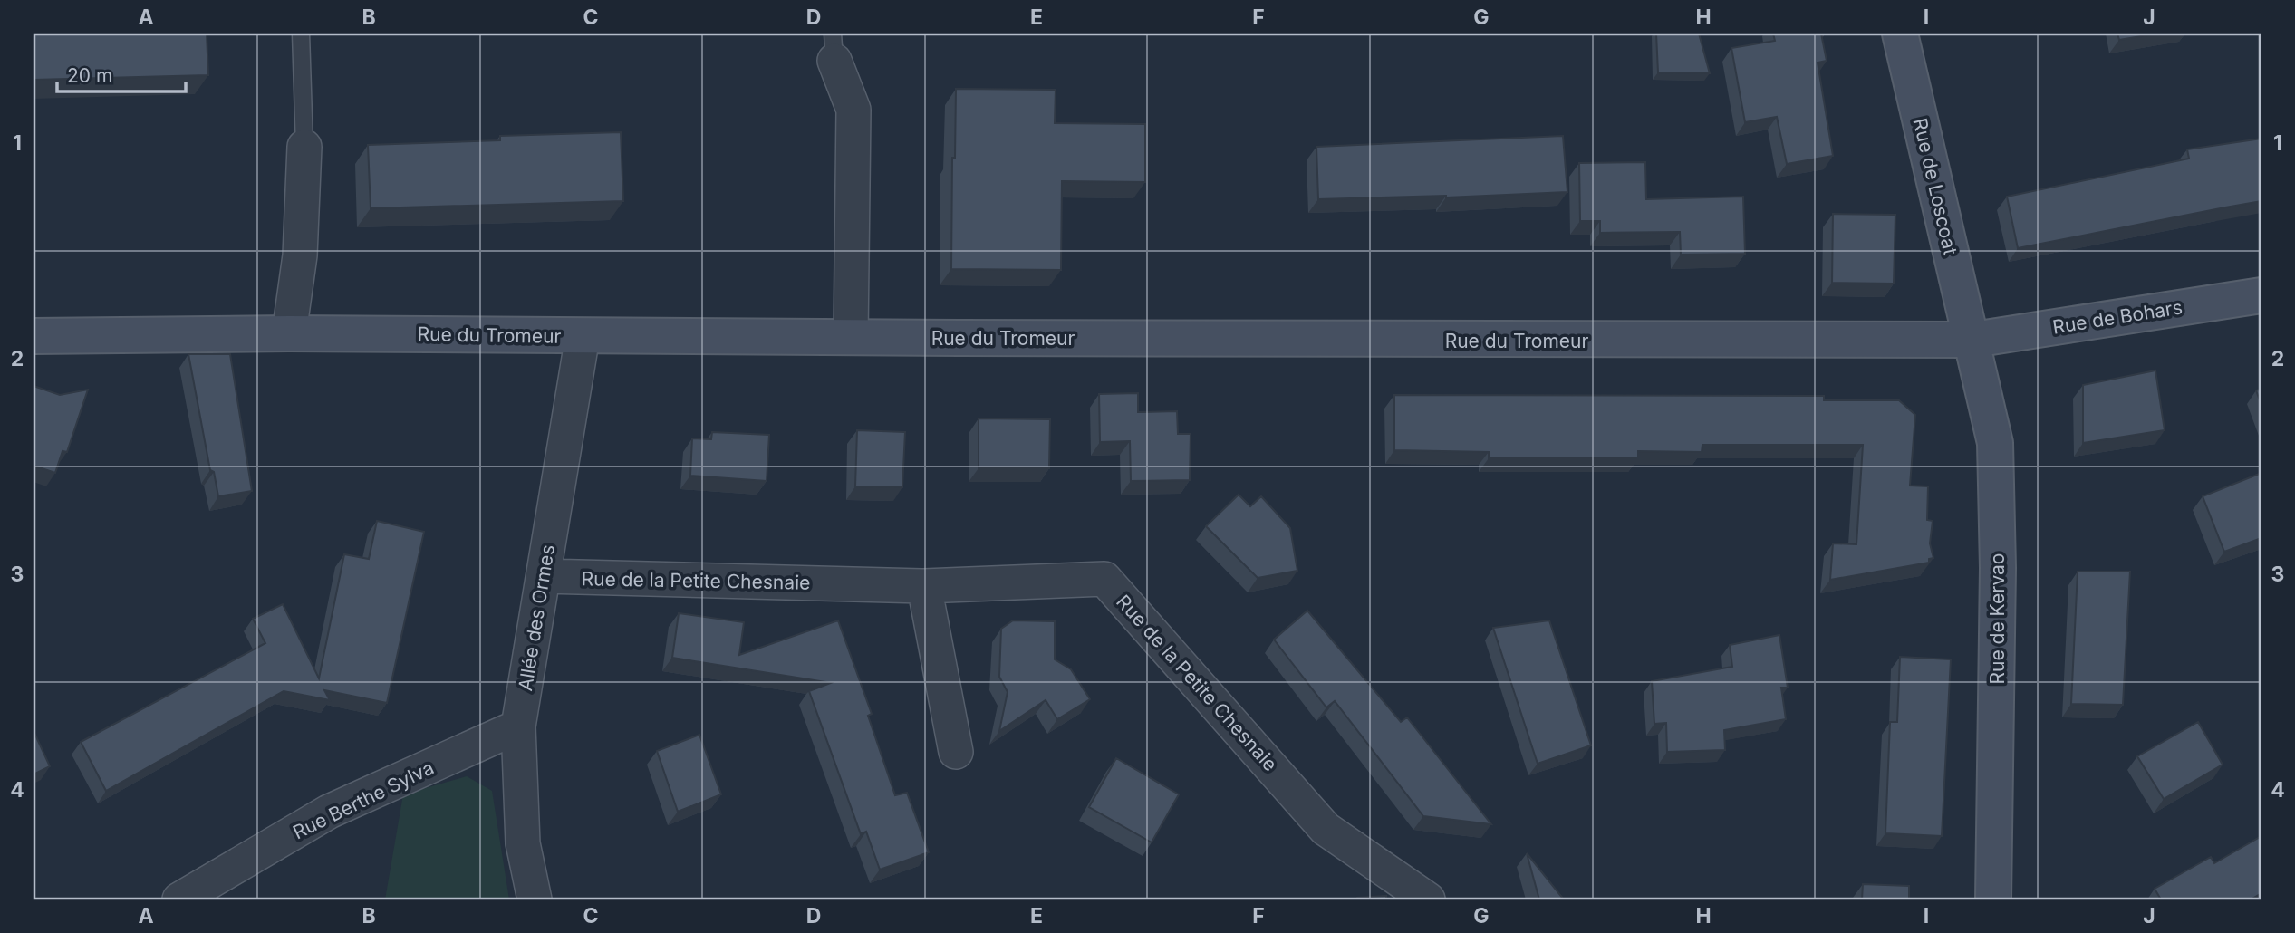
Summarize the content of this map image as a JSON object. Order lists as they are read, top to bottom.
{
  "streets": {
    "main road": [
      "Rue de Loscoat",
      "Rue de Bohars",
      "Rue du Tromeur",
      "Rue de Kervao"
    ],
    "street": ["Rue de la Petite Chesnaie", "Allée des Ormes", "Rue Berthe Sylva"]
  },
  "crossings": [
    ["Rue de Loscoat", "Rue de Bohars"],
    ["Rue de Loscoat", "Rue du Tromeur"],
    ["Rue de Loscoat", "Rue de Kervao"],
    ["Rue de Bohars", "Rue du Tromeur"],
    ["Rue de Bohars", "Rue de Kervao"],
    ["Rue du Tromeur", "Allée des Ormes"],
    ["Rue du Tromeur", "Rue de Kervao"],
    ["Rue de la Petite Chesnaie", "Allée des Ormes"],
    ["Allée des Ormes", "Rue Berthe Sylva"]
  ],
  "scale_bar": "20 m",
  "grid": {
    "columns": [
      "A",
      "B",
      "C",
      "D",
      "E",
      "F",
      "G",
      "H",
      "I",
      "J"
    ],
    "rows": [
      "1",
      "2",
      "3",
      "4"
    ]
  }
}
